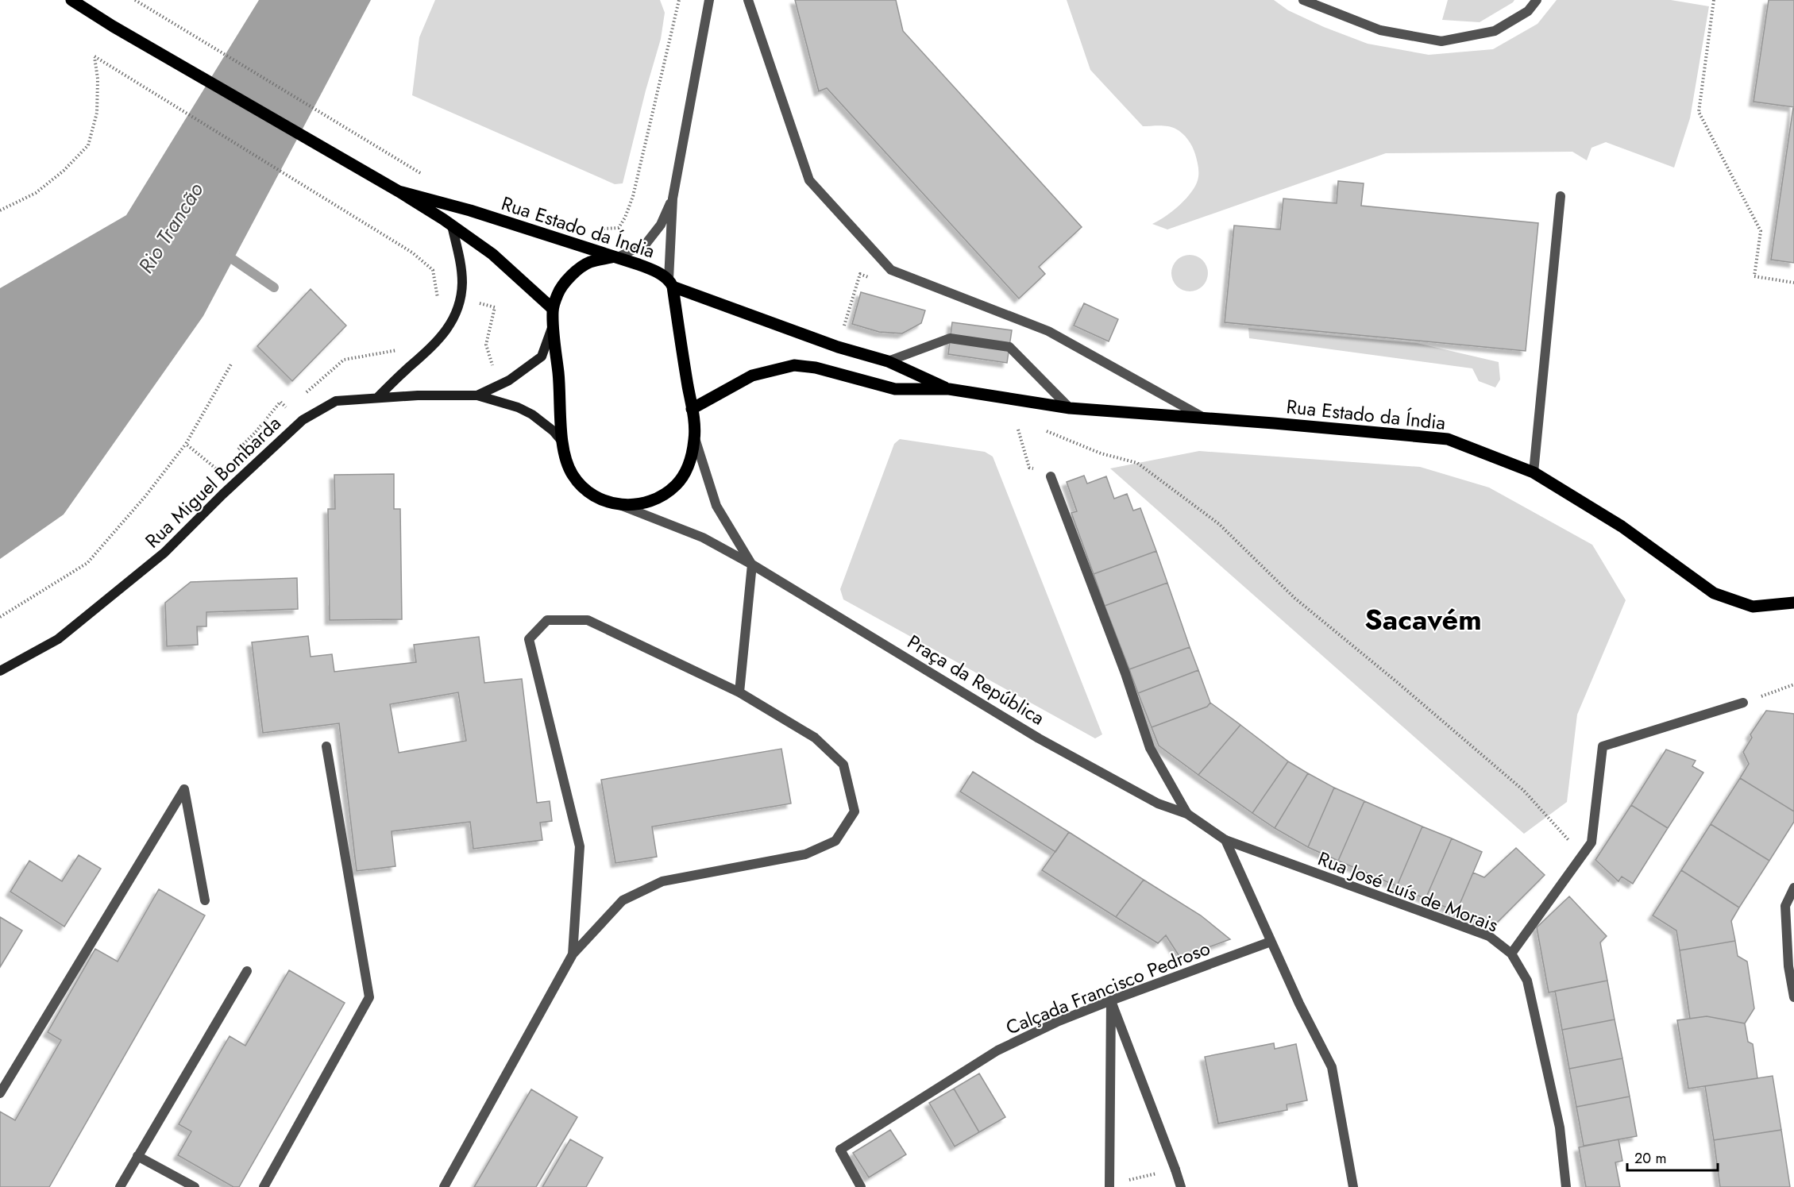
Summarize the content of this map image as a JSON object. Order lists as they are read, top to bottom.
{
  "streets": {
    "main road": ["Rua Estado da Índia", "Rua Miguel Bombarda", "Praça da República"],
    "street": ["Rua José Luís de Morais", "Calçada Francisco Pedroso"]
  },
  "crossings": [
    ["Rua Estado da Índia", "Praça da República"],
    ["Rua Miguel Bombarda", "Praça da República"],
    ["Praça da República", "Rua José Luís de Morais"]
  ],
  "districts": ["Sacavém"],
  "water": ["Rio Trancão"],
  "scale_bar": "20 m"
}
